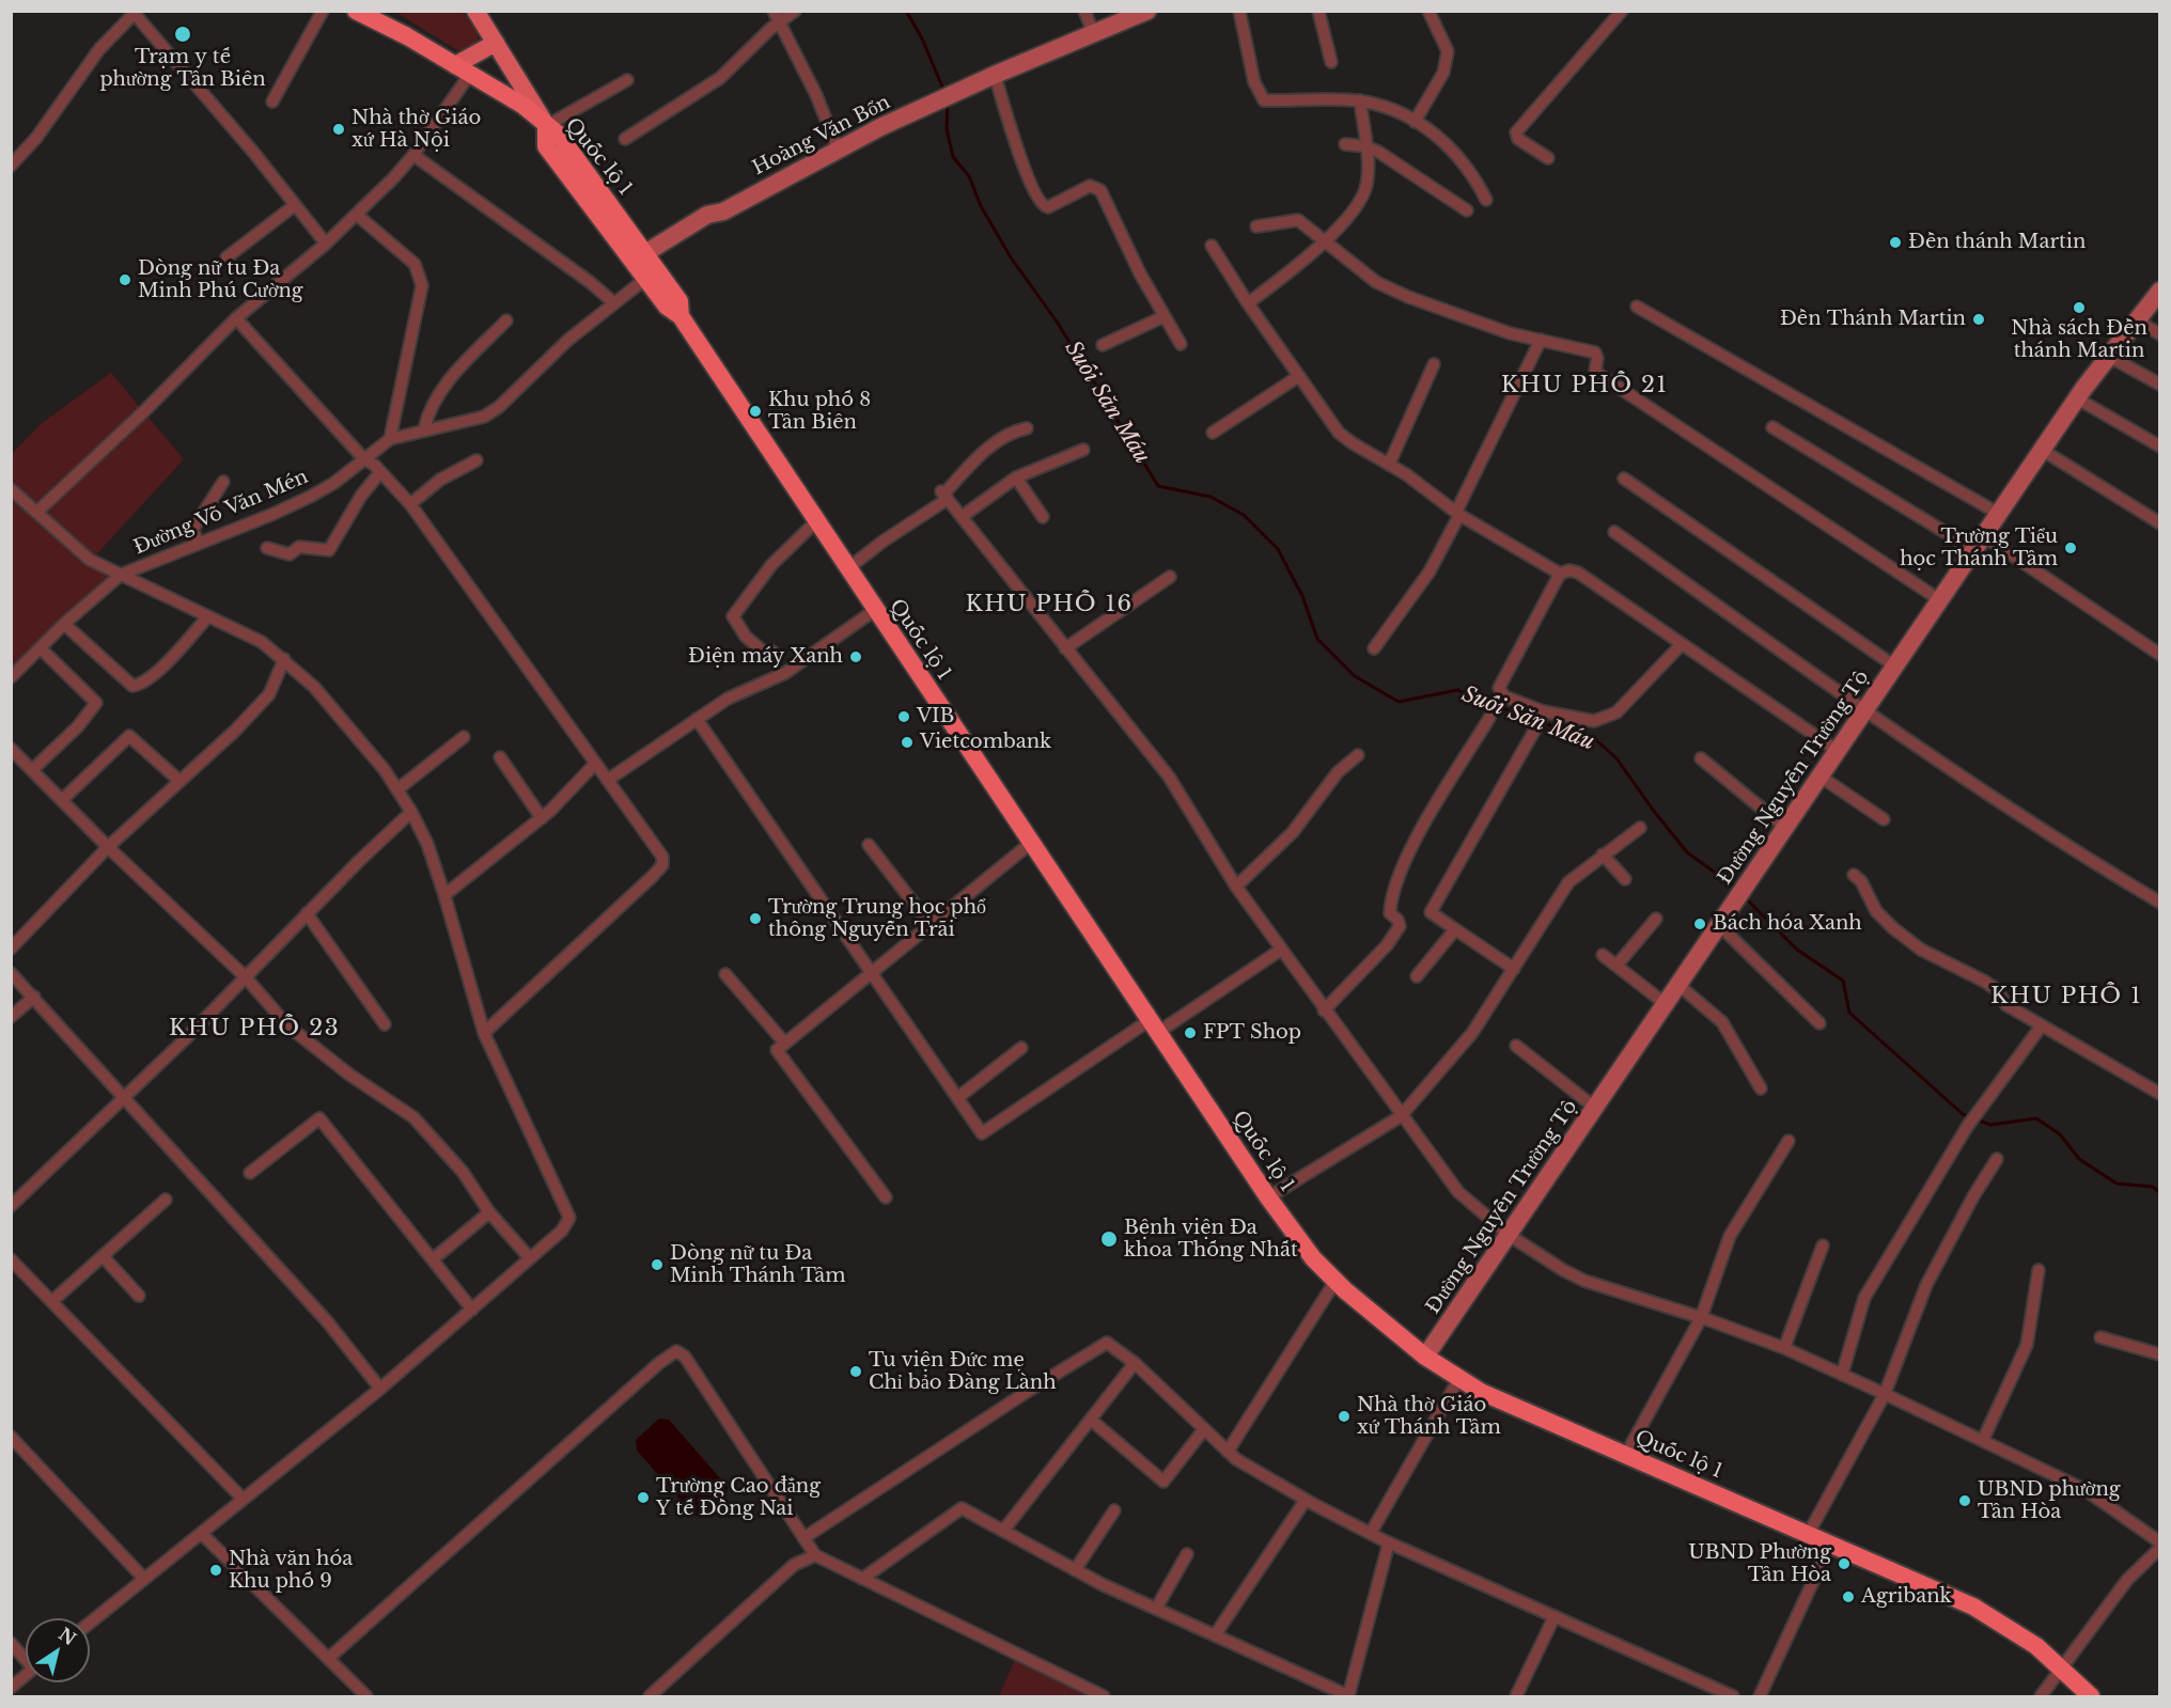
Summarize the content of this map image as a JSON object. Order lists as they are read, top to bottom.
{
  "streets": {
    "highway": ["Quốc lộ 1"],
    "main road": ["Hoàng Văn Bổn", "Đường Nguyễn Trường Tộ"],
    "street": ["Đường Võ Văn Mén"]
  },
  "crossings": [
    ["Hoàng Văn Bổn", "Quốc lộ 1"],
    ["Hoàng Văn Bổn", "Đường Võ Văn Mén"],
    ["Quốc lộ 1", "Đường Võ Văn Mén"],
    ["Quốc lộ 1", "Đường Nguyễn Trường Tộ"]
  ],
  "districts": [
    "KHU PHỐ 21",
    "KHU PHỐ 16",
    "KHU PHỐ 1",
    "KHU PHỐ 23"
  ],
  "water": ["Suối Săn Máu"],
  "places": [
    "Trạm y tế phường Tân Biên",
    "Nhà thờ Giáo xứ Hà Nội",
    "Đền thánh Martin",
    "Dòng nữ tu Đa Minh Phú Cường",
    "Nhà sách Đền thánh Martin",
    "Đền Thánh Martin",
    "Khu phố 8 Tân Biên",
    "Trường Tiểu học Thánh Tâm",
    "Điện máy Xanh",
    "VIB",
    "Vietcombank",
    "Trường Trung học phổ thông Nguyễn Trãi",
    "Bách hóa Xanh",
    "FPT Shop",
    "Bệnh viện Đa khoa Thống Nhất",
    "Dòng nữ tu Đa Minh Thánh Tâm",
    "Tu viện Đức mẹ Chỉ bảo Đàng Lành",
    "Nhà thờ Giáo xứ Thánh Tâm",
    "Trường Cao đẳng Y tế Đồng Nai",
    "UBND phường Tân Hòa",
    "UBND Phường Tân Hòa",
    "Nhà văn hóa Khu phố 9",
    "Agribank"
  ],
  "north": "top right"
}
